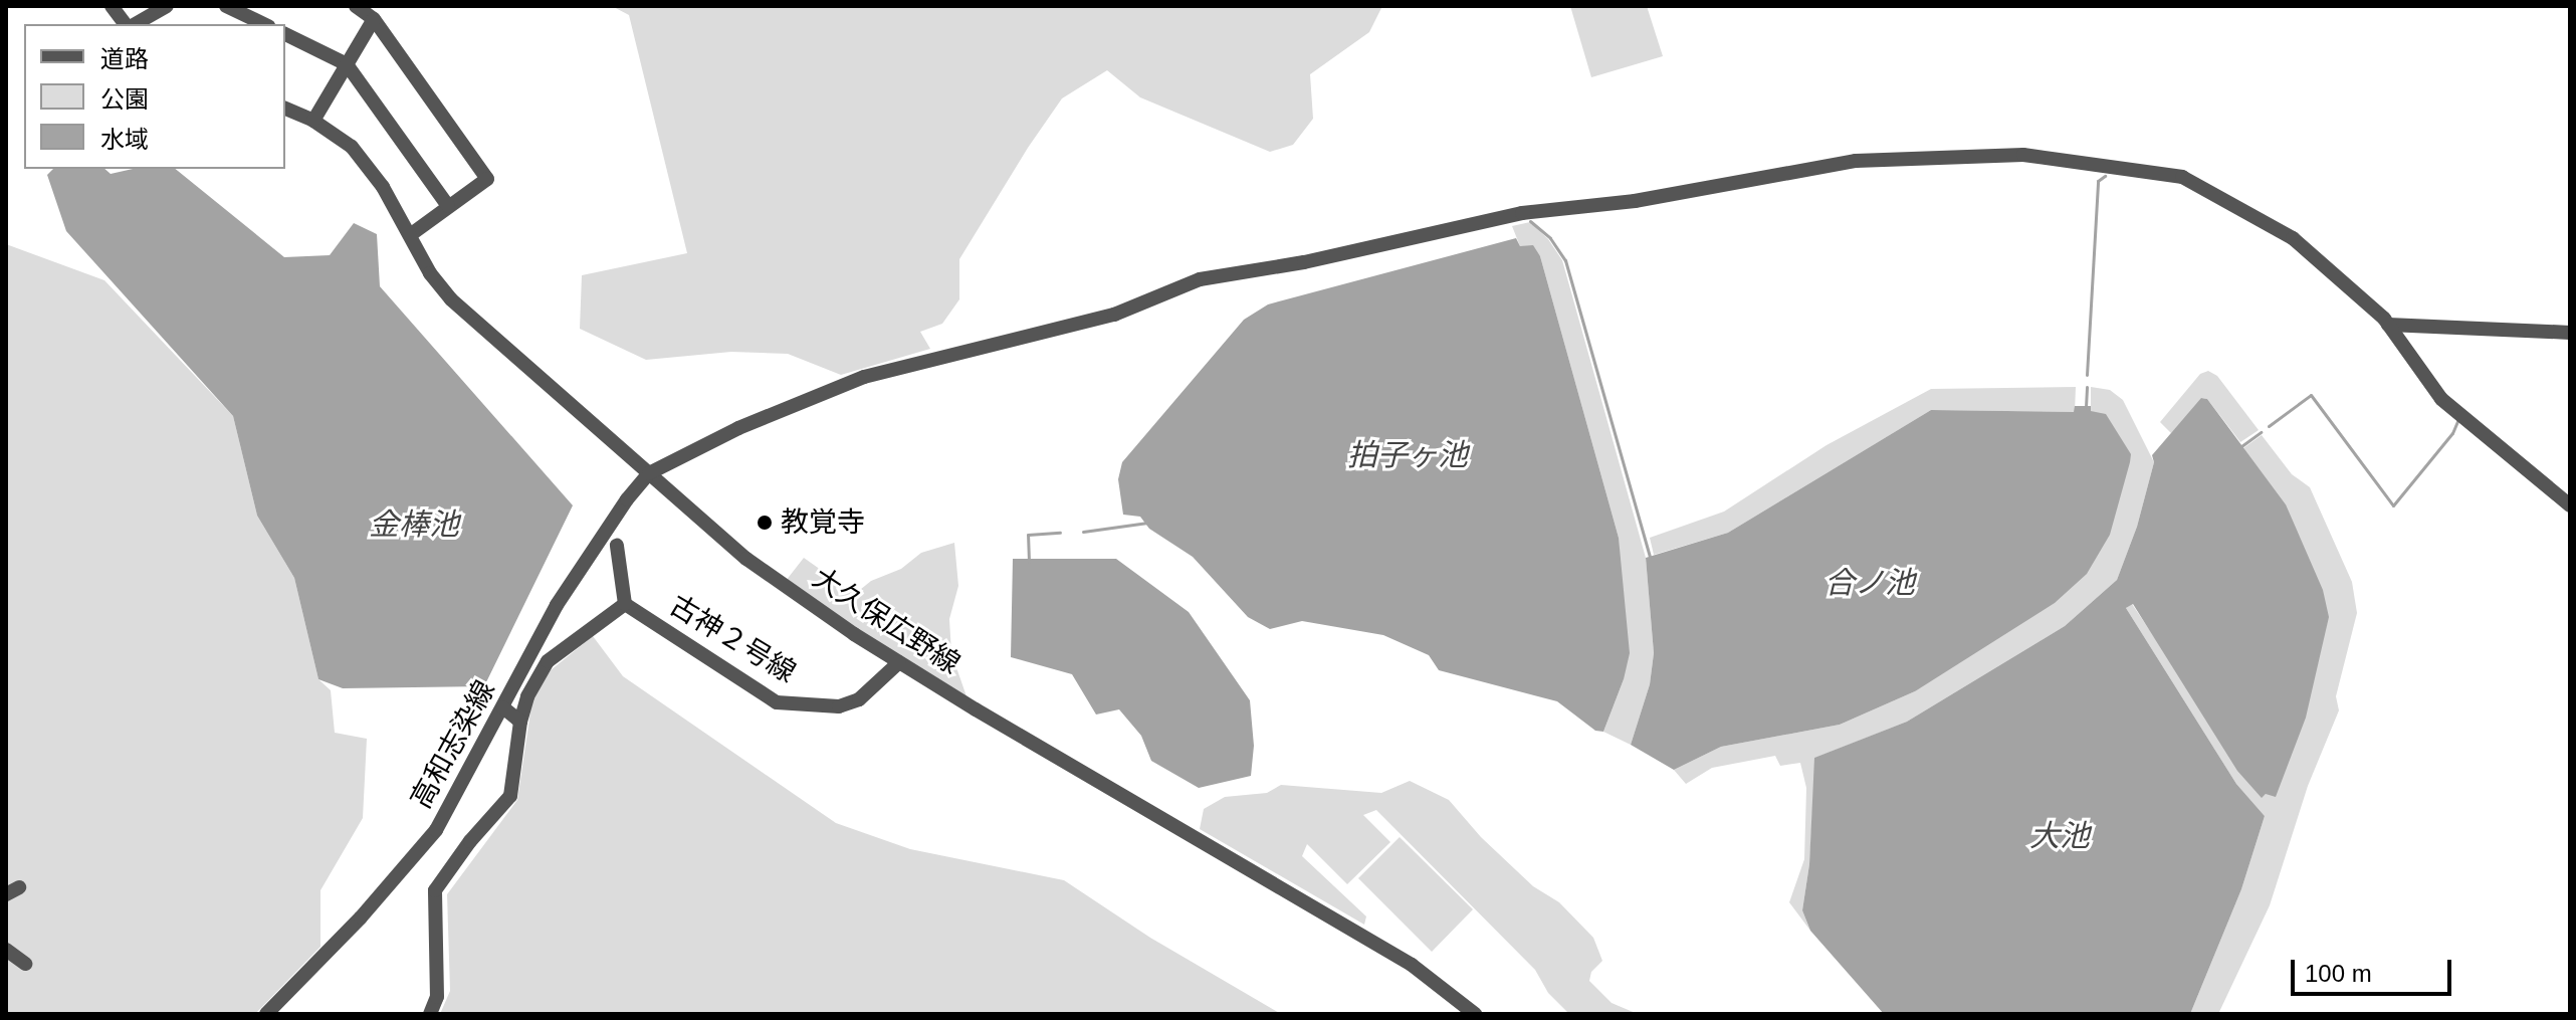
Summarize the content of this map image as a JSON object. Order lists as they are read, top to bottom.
{
  "streets": {
    "street": ["大久保広野線", "古神２号線", "高和志染線"]
  },
  "crossings": [
    ["大久保広野線", "古神２号線"],
    ["大久保広野線", "高和志染線"]
  ],
  "water": [
    "拍子ヶ池",
    "金棒池",
    "合ノ池",
    "大池"
  ],
  "places": ["教覚寺"],
  "legend": ["道路", "公園", "水域"],
  "scale_bar": "100 m"
}
